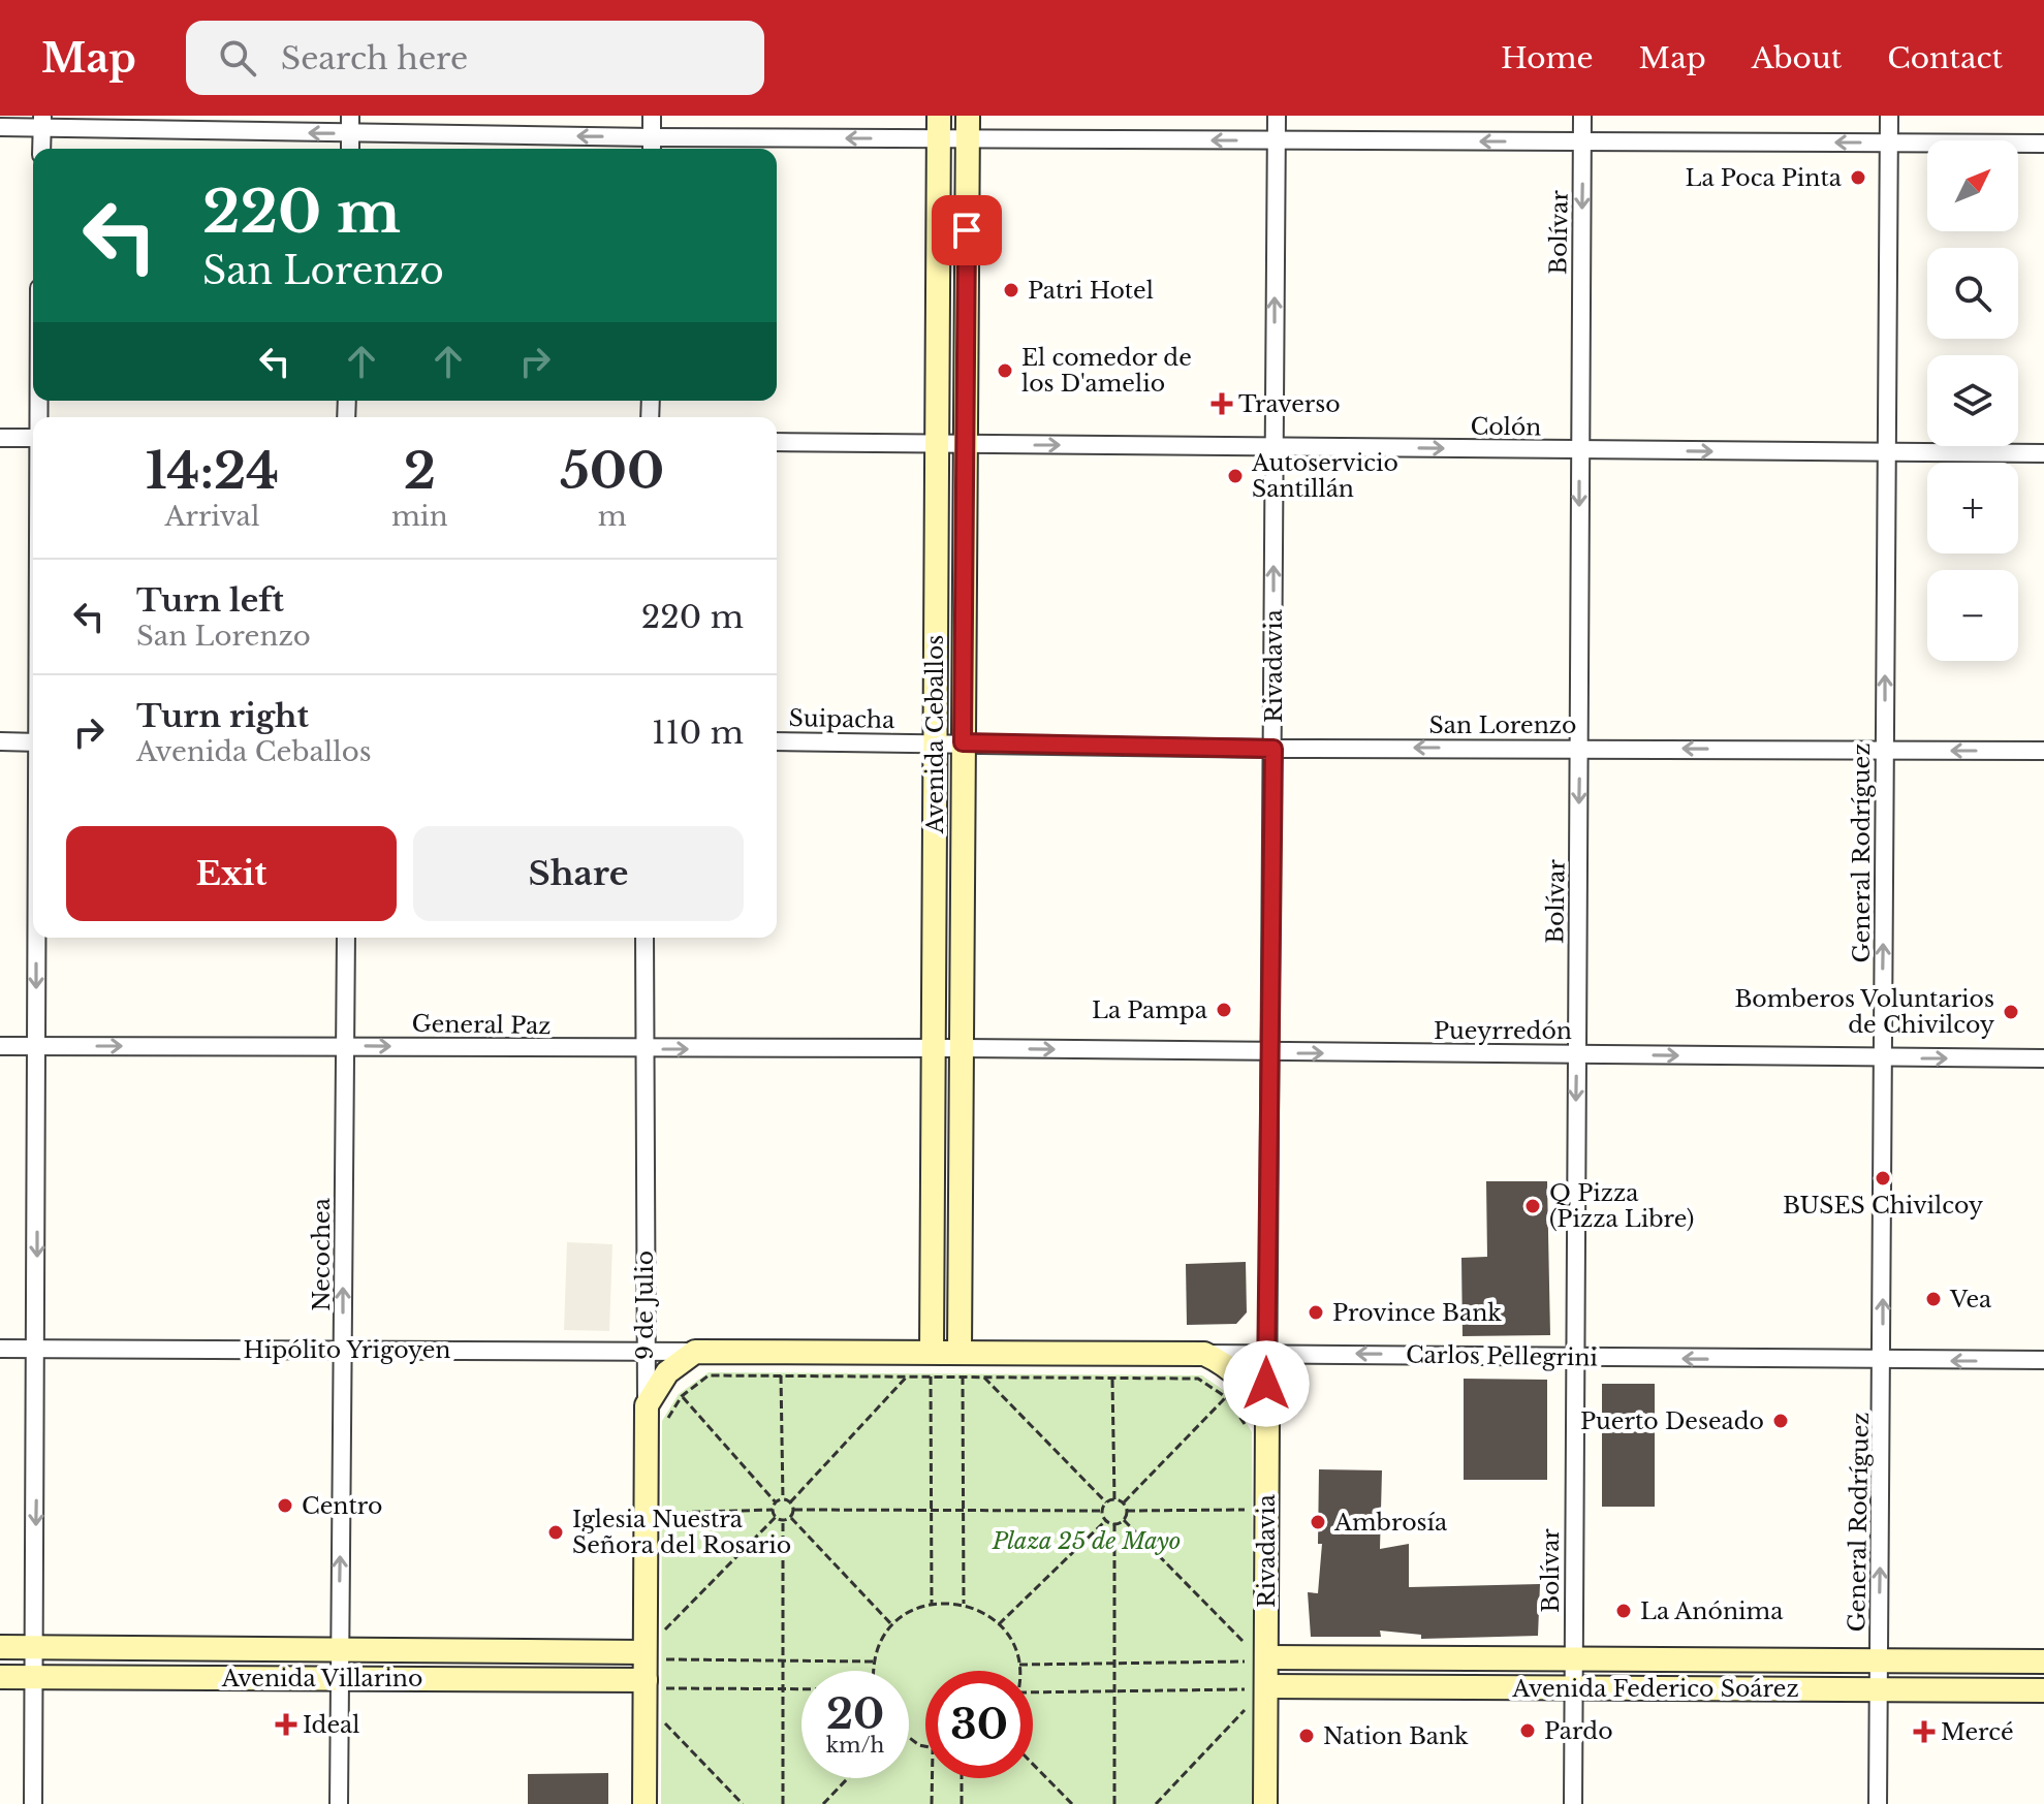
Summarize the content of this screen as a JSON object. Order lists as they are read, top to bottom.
{
  "streets": {
    "main road": [
      "Rivadavia",
      "Avenida Ceballos",
      "9 de Julio",
      "Hipólito Yrigoyen",
      "Carlos Pellegrini",
      "Avenida Villarino",
      "Avenida Federico Soárez"
    ],
    "street": [
      "Bolívar",
      "Colón",
      "Suipacha",
      "San Lorenzo",
      "General Rodríguez",
      "General Paz",
      "Pueyrredón",
      "Necochea"
    ]
  },
  "crossings": [
    ["Bolívar", "Colón"],
    ["Bolívar", "San Lorenzo"],
    ["Bolívar", "Pueyrredón"],
    ["Bolívar", "Carlos Pellegrini"],
    ["Bolívar", "Avenida Federico Soárez"],
    ["Colón", "Rivadavia"],
    ["Colón", "Avenida Ceballos"],
    ["Colón", "General Rodríguez"],
    ["Rivadavia", "San Lorenzo"],
    ["Rivadavia", "Pueyrredón"],
    ["Rivadavia", "Carlos Pellegrini"],
    ["Rivadavia", "Avenida Federico Soárez"],
    ["Suipacha", "San Lorenzo"],
    ["Suipacha", "Avenida Ceballos"],
    ["San Lorenzo", "Avenida Ceballos"],
    ["San Lorenzo", "General Rodríguez"],
    ["Avenida Ceballos", "General Paz"],
    ["Avenida Ceballos", "Pueyrredón"],
    ["Avenida Ceballos", "Hipólito Yrigoyen"],
    ["Avenida Ceballos", "Carlos Pellegrini"],
    ["General Rodríguez", "Pueyrredón"],
    ["General Rodríguez", "Carlos Pellegrini"],
    ["General Rodríguez", "Avenida Federico Soárez"],
    ["General Paz", "Pueyrredón"],
    ["General Paz", "Necochea"],
    ["General Paz", "9 de Julio"],
    ["Necochea", "Hipólito Yrigoyen"],
    ["Necochea", "Avenida Villarino"],
    ["9 de Julio", "Hipólito Yrigoyen"],
    ["9 de Julio", "Avenida Villarino"],
    ["Hipólito Yrigoyen", "Carlos Pellegrini"]
  ],
  "one_way": [
    "Bolívar",
    "Colón",
    "Rivadavia",
    "San Lorenzo",
    "General Rodríguez",
    "General Paz",
    "Pueyrredón",
    "Necochea",
    "Carlos Pellegrini"
  ],
  "parks": ["Plaza 25 de Mayo"],
  "places": {
    "other": [
      "La Poca Pinta",
      "Patri Hotel",
      "El comedor de los D'amelio",
      "Autoservicio Santillán",
      "La Pampa",
      "Bomberos Voluntarios de Chivilcoy",
      "BUSES Chivilcoy",
      "Q Pizza (Pizza Libre)",
      "Vea",
      "Province Bank",
      "Puerto Deseado",
      "Centro",
      "Ambrosía",
      "Iglesia Nuestra Señora del Rosario",
      "La Anónima",
      "Pardo",
      "Nation Bank"
    ],
    "health": ["Traverso", "Ideal", "Mercé"]
  },
  "north": "top right",
  "page": {
    "header": "Map",
    "search": "Search here",
    "nav": [
      "Home",
      "Map",
      "About",
      "Contact"
    ],
    "map_buttons": ["+", "−"],
    "turn": ["220 m", "San Lorenzo"],
    "eta": [
      "14:24",
      "Arrival",
      "2",
      "min",
      "500",
      "m"
    ],
    "list": [
      {
        "name": "Turn left",
        "note": "San Lorenzo",
        "value": "220 m"
      },
      {
        "name": "Turn right",
        "note": "Avenida Ceballos",
        "value": "110 m"
      }
    ],
    "buttons": ["Exit", "Share"],
    "speed": "20 km/h",
    "limit": "30"
  }
}
